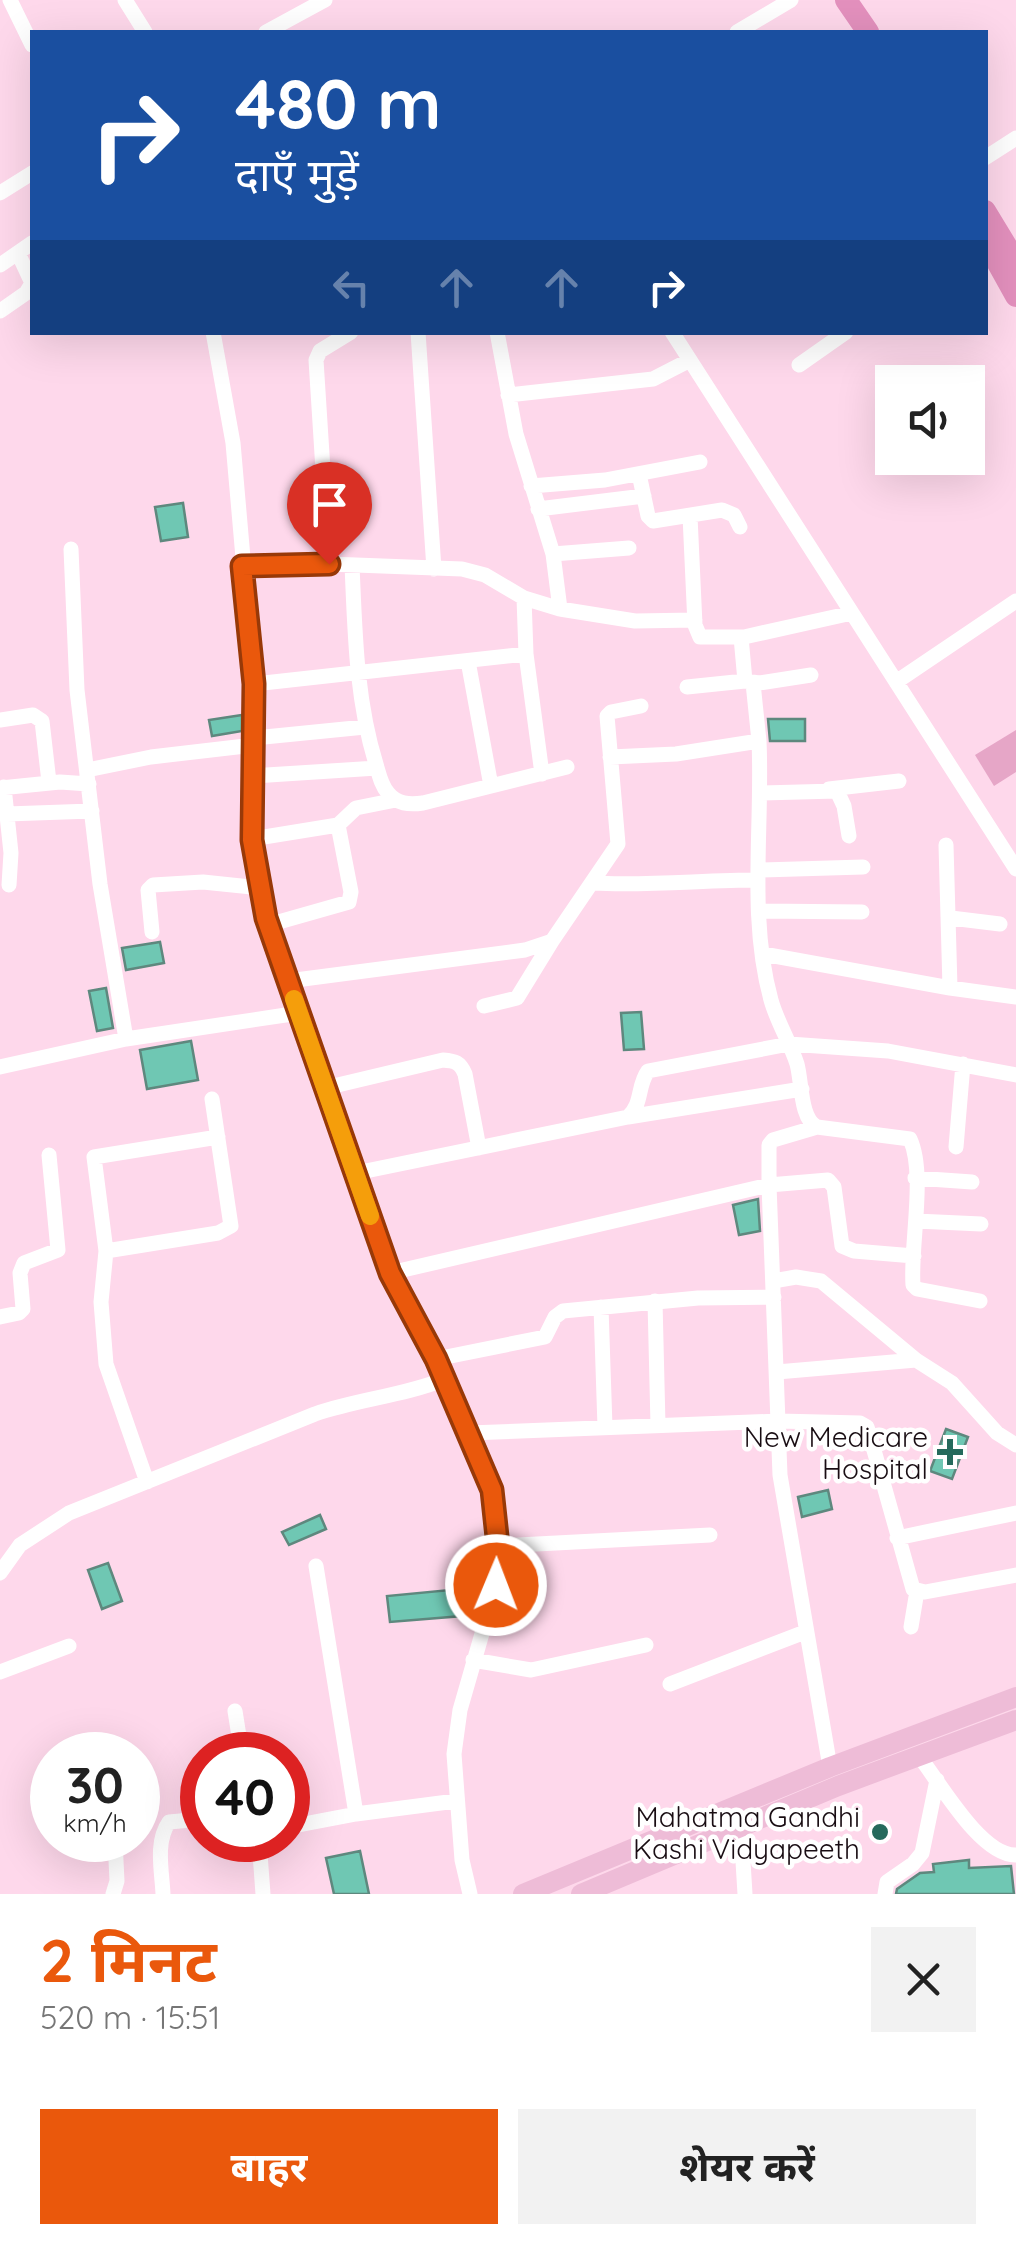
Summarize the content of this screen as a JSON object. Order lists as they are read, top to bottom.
{
  "places": {
    "health": ["New Medicare Hospital"],
    "other": ["Mahatma Gandhi Kashi Vidyapeeth"]
  },
  "page": {
    "turn": ["480 m", "दाएँ मुड़ें"],
    "speed": "30 km/h",
    "limit": "40",
    "heading": ["2 मिनट", "520 m · 15:51"],
    "buttons": ["बाहर", "शेयर करें"]
  }
}
